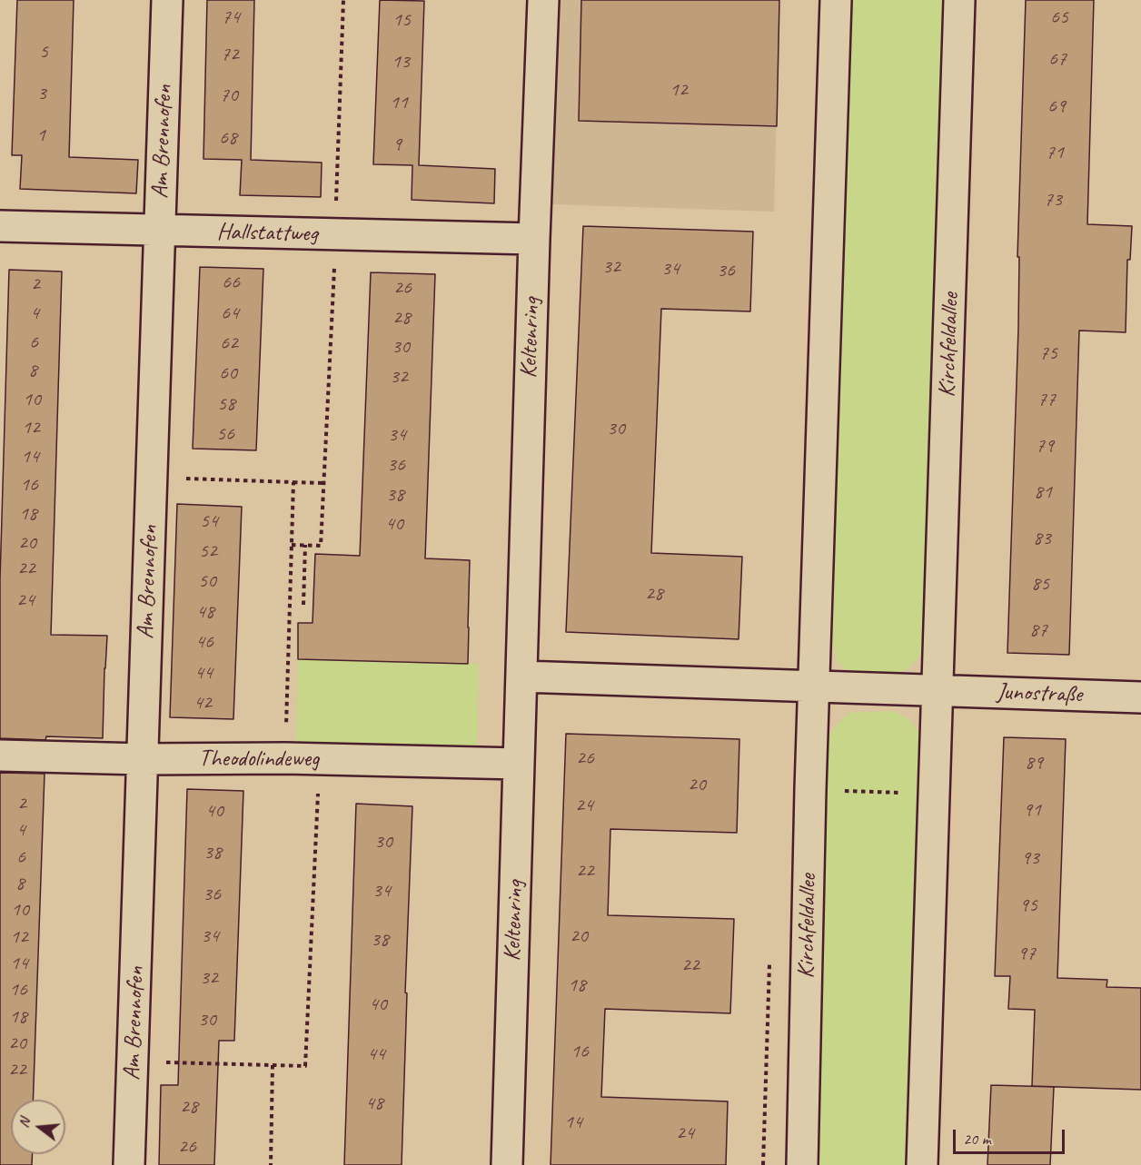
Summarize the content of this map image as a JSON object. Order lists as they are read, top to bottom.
{
  "streets": {
    "street": [
      "Am Brennofen",
      "Hallstattweg",
      "Keltenring",
      "Kirchfeldallee",
      "Junostraße",
      "Theodolindeweg"
    ]
  },
  "crossings": [
    ["Am Brennofen", "Hallstattweg"],
    ["Am Brennofen", "Theodolindeweg"],
    ["Hallstattweg", "Keltenring"],
    ["Keltenring", "Theodolindeweg"],
    ["Kirchfeldallee", "Junostraße"]
  ],
  "house_numbers": [
    "74",
    "65",
    "15",
    "5",
    "72",
    "67",
    "13",
    "12",
    "3",
    "70",
    "11",
    "69",
    "1",
    "68",
    "9",
    "71",
    "73",
    "32",
    "34",
    "36",
    "66",
    "2",
    "26",
    "4",
    "64",
    "28",
    "6",
    "62",
    "30",
    "75",
    "8",
    "60",
    "32",
    "10",
    "77",
    "58",
    "12",
    "30",
    "56",
    "34",
    "79",
    "14",
    "36",
    "16",
    "81",
    "38",
    "18",
    "54",
    "40",
    "83",
    "20",
    "52",
    "22",
    "50",
    "85",
    "28",
    "24",
    "48",
    "87",
    "46",
    "44",
    "42",
    "26",
    "89",
    "20",
    "2",
    "24",
    "91",
    "40",
    "4",
    "30",
    "38",
    "6",
    "93",
    "22",
    "8",
    "34",
    "36",
    "95",
    "10",
    "34",
    "20",
    "12",
    "38",
    "97",
    "14",
    "22",
    "32",
    "18",
    "16",
    "40",
    "18",
    "30",
    "20",
    "16",
    "44",
    "22",
    "48",
    "28",
    "14",
    "24",
    "26"
  ],
  "scale_bar": "20 m",
  "north": "left"
}
